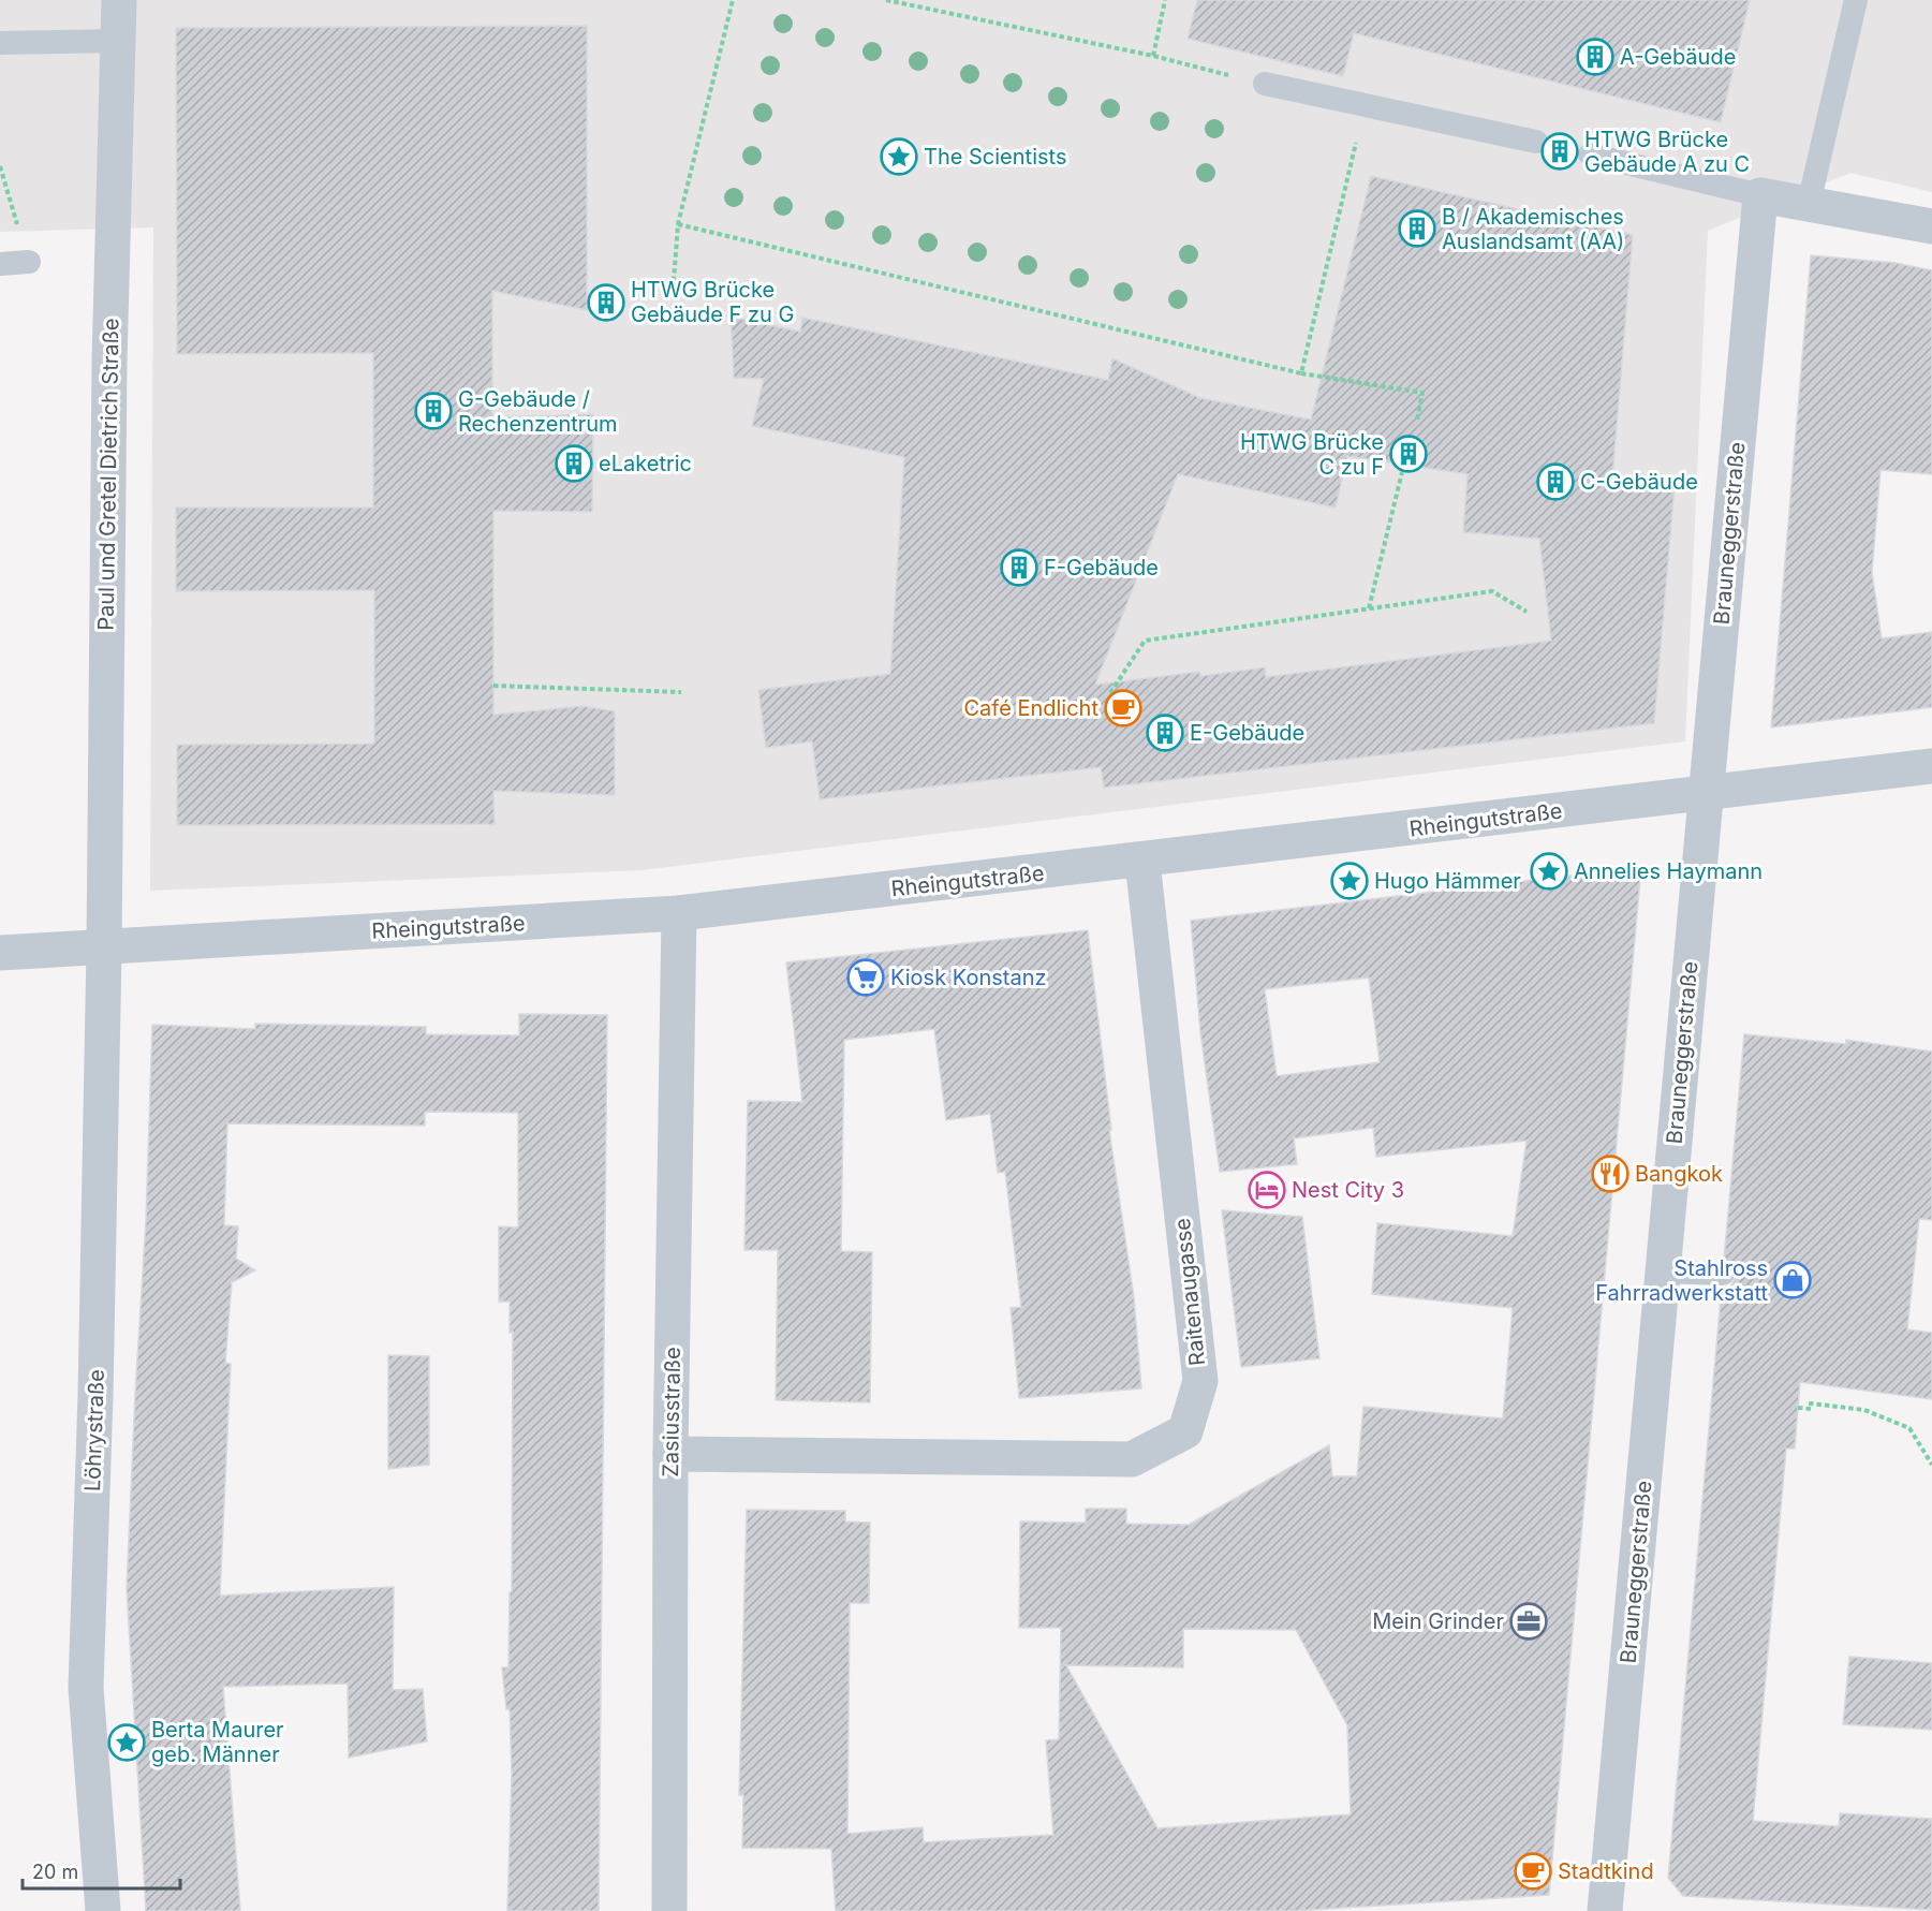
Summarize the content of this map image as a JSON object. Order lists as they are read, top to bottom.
{
  "streets": {
    "street": [
      "Paul und Gretel Dietrich Straße",
      "Brauneggerstraße",
      "Rheingutstraße",
      "Raitenaugasse",
      "Zasiusstraße",
      "Löhrystraße"
    ]
  },
  "crossings": [
    ["Paul und Gretel Dietrich Straße", "Rheingutstraße"],
    ["Paul und Gretel Dietrich Straße", "Löhrystraße"],
    ["Brauneggerstraße", "Rheingutstraße"],
    ["Rheingutstraße", "Raitenaugasse"],
    ["Rheingutstraße", "Zasiusstraße"],
    ["Rheingutstraße", "Löhrystraße"],
    ["Raitenaugasse", "Zasiusstraße"]
  ],
  "places": {
    "building": [
      "A-Gebäude",
      "HTWG Brücke Gebäude A zu C",
      "B / Akademisches Auslandsamt (AA)",
      "HTWG Brücke Gebäude F zu G",
      "G-Gebäude / Rechenzentrum",
      "HTWG Brücke C zu F",
      "eLaketric",
      "C-Gebäude",
      "F-Gebäude",
      "E-Gebäude"
    ],
    "place": [
      "The Scientists",
      "Annelies Haymann",
      "Hugo Hämmer",
      "Berta Maurer geb. Männer"
    ],
    "cafe": ["Café Endlicht", "Stadtkind"],
    "supermarket": ["Kiosk Konstanz"],
    "restaurant": ["Bangkok"],
    "hotel": ["Nest City 3"],
    "shop": ["Stahlross Fahrradwerkstatt"],
    "office": ["Mein Grinder"]
  },
  "scale_bar": "20 m"
}
